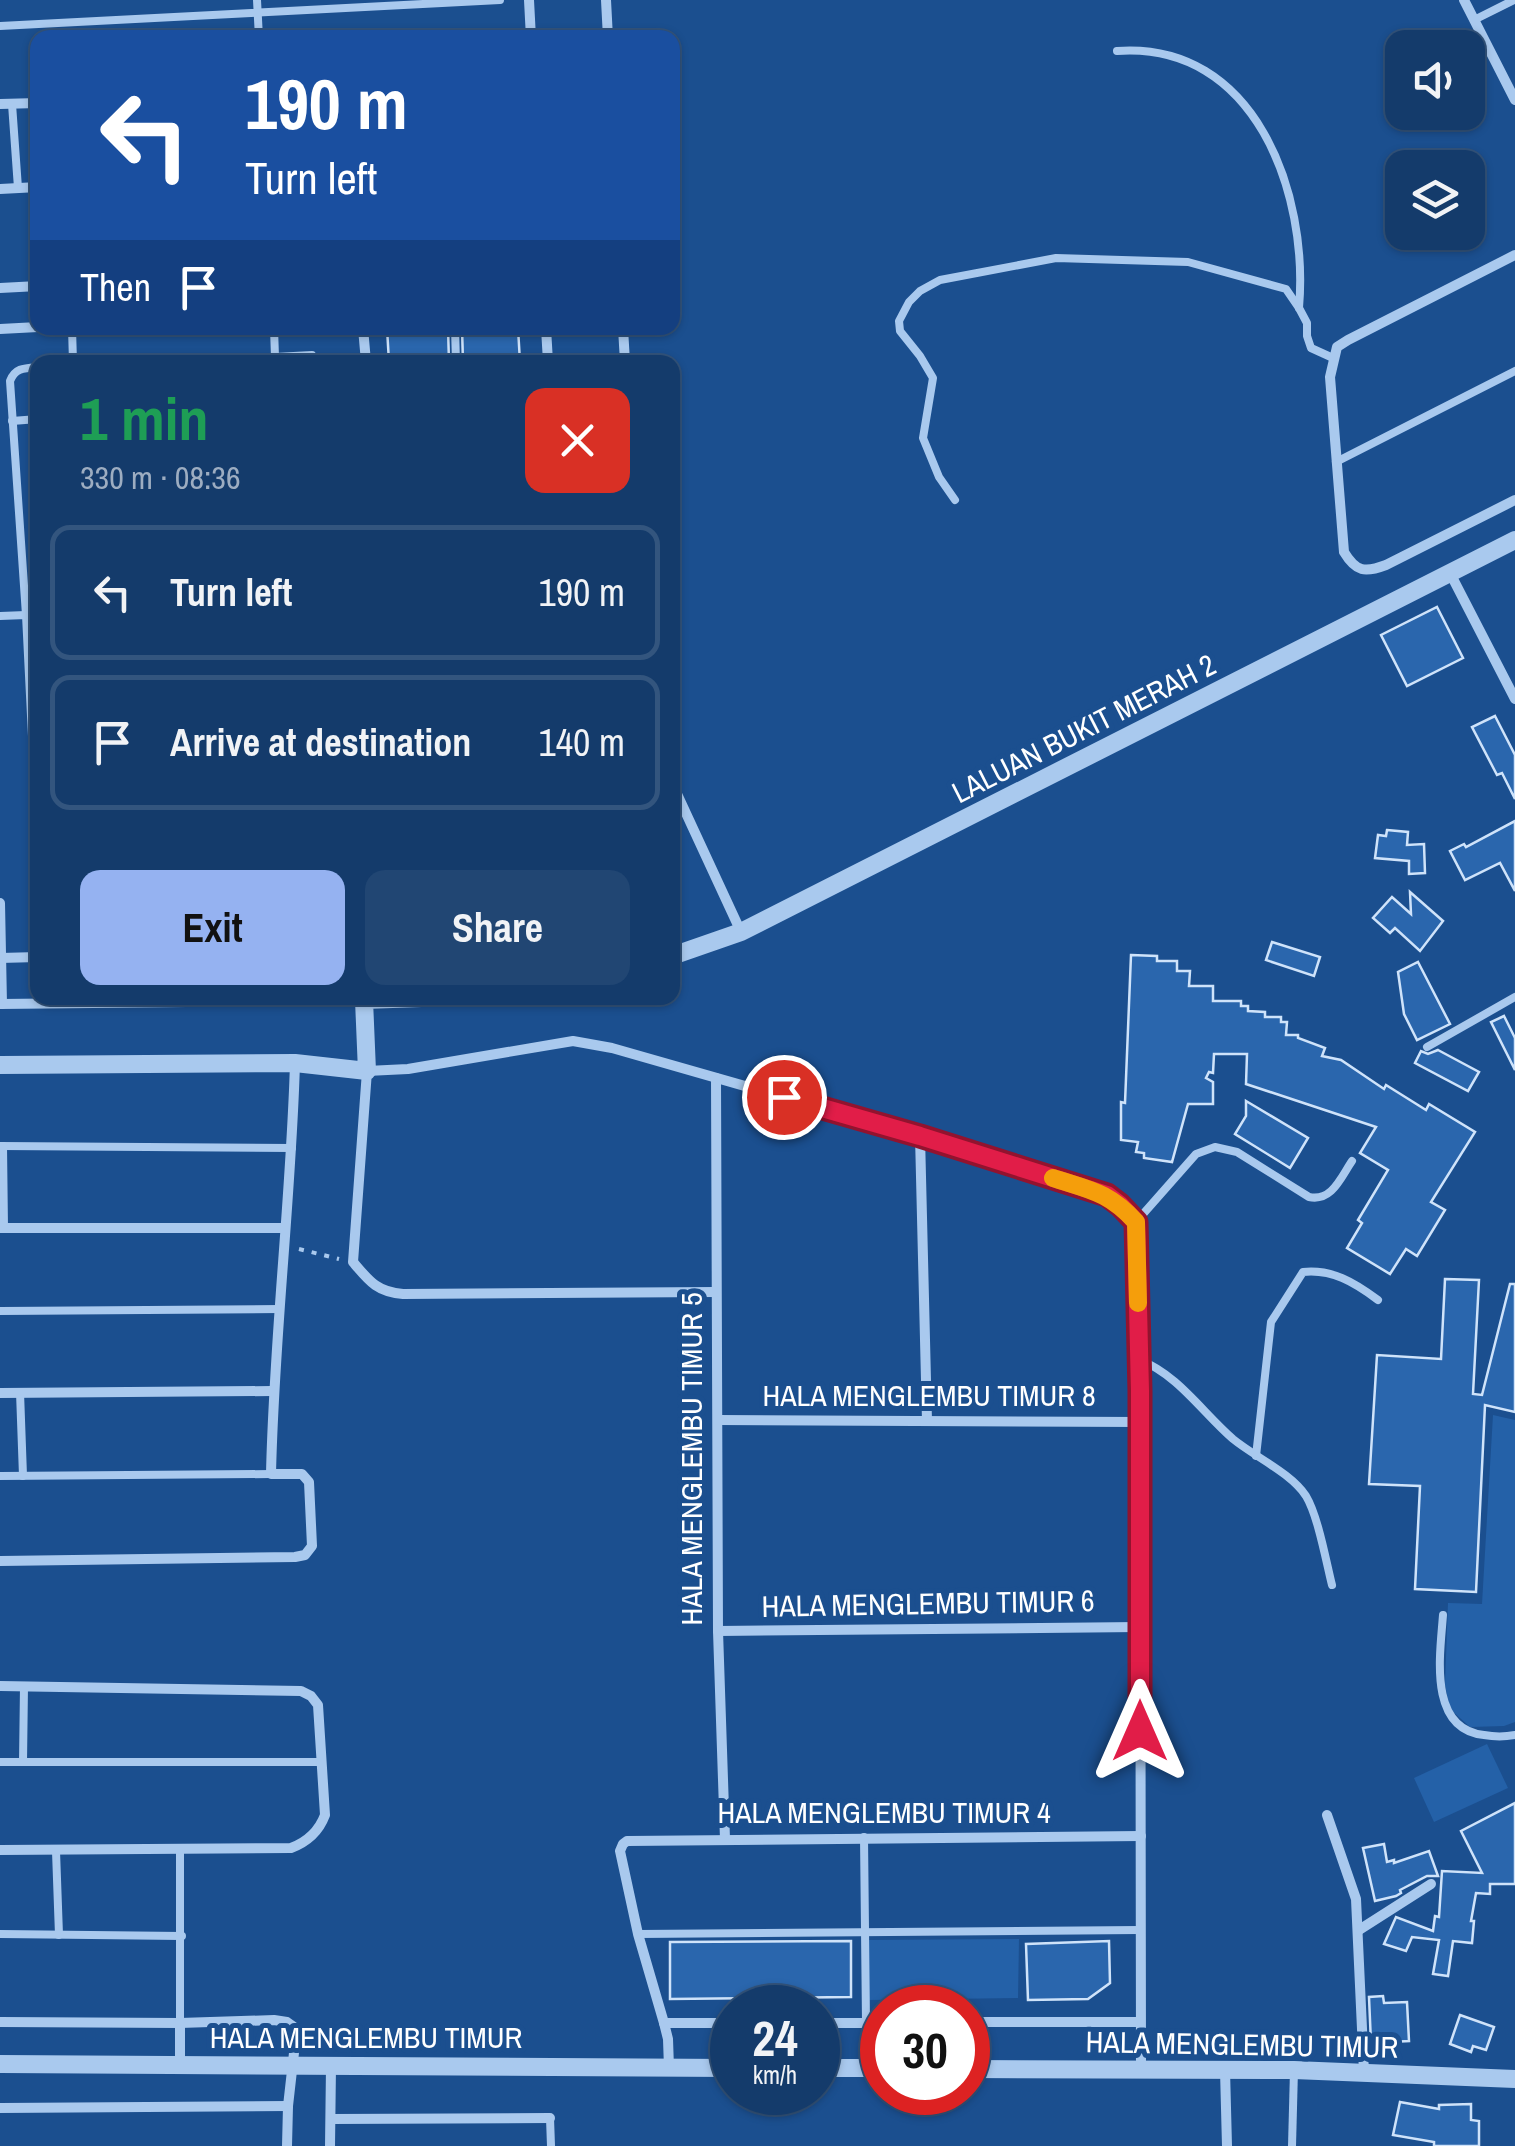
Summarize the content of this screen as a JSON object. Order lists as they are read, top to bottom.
{
  "streets": {
    "street": [
      "LALUAN BUKIT MERAH 2",
      "HALA MENGLEMBU TIMUR 8",
      "HALA MENGLEMBU TIMUR 5",
      "HALA MENGLEMBU TIMUR 6",
      "HALA MENGLEMBU TIMUR 4",
      "HALA MENGLEMBU TIMUR"
    ]
  },
  "crossings": [
    ["HALA MENGLEMBU TIMUR 8", "HALA MENGLEMBU TIMUR 5"],
    ["HALA MENGLEMBU TIMUR 5", "HALA MENGLEMBU TIMUR 6"],
    ["HALA MENGLEMBU TIMUR 5", "HALA MENGLEMBU TIMUR 4"]
  ],
  "page": {
    "turn": ["190 m", "Turn left"],
    "then": "Then",
    "heading": ["1 min", "330 m · 08:36"],
    "list": [
      {
        "name": "Turn left",
        "value": "190 m"
      },
      {
        "name": "Arrive at destination",
        "value": "140 m"
      }
    ],
    "buttons": ["Exit", "Share"],
    "speed": "24 km/h",
    "limit": "30"
  }
}
